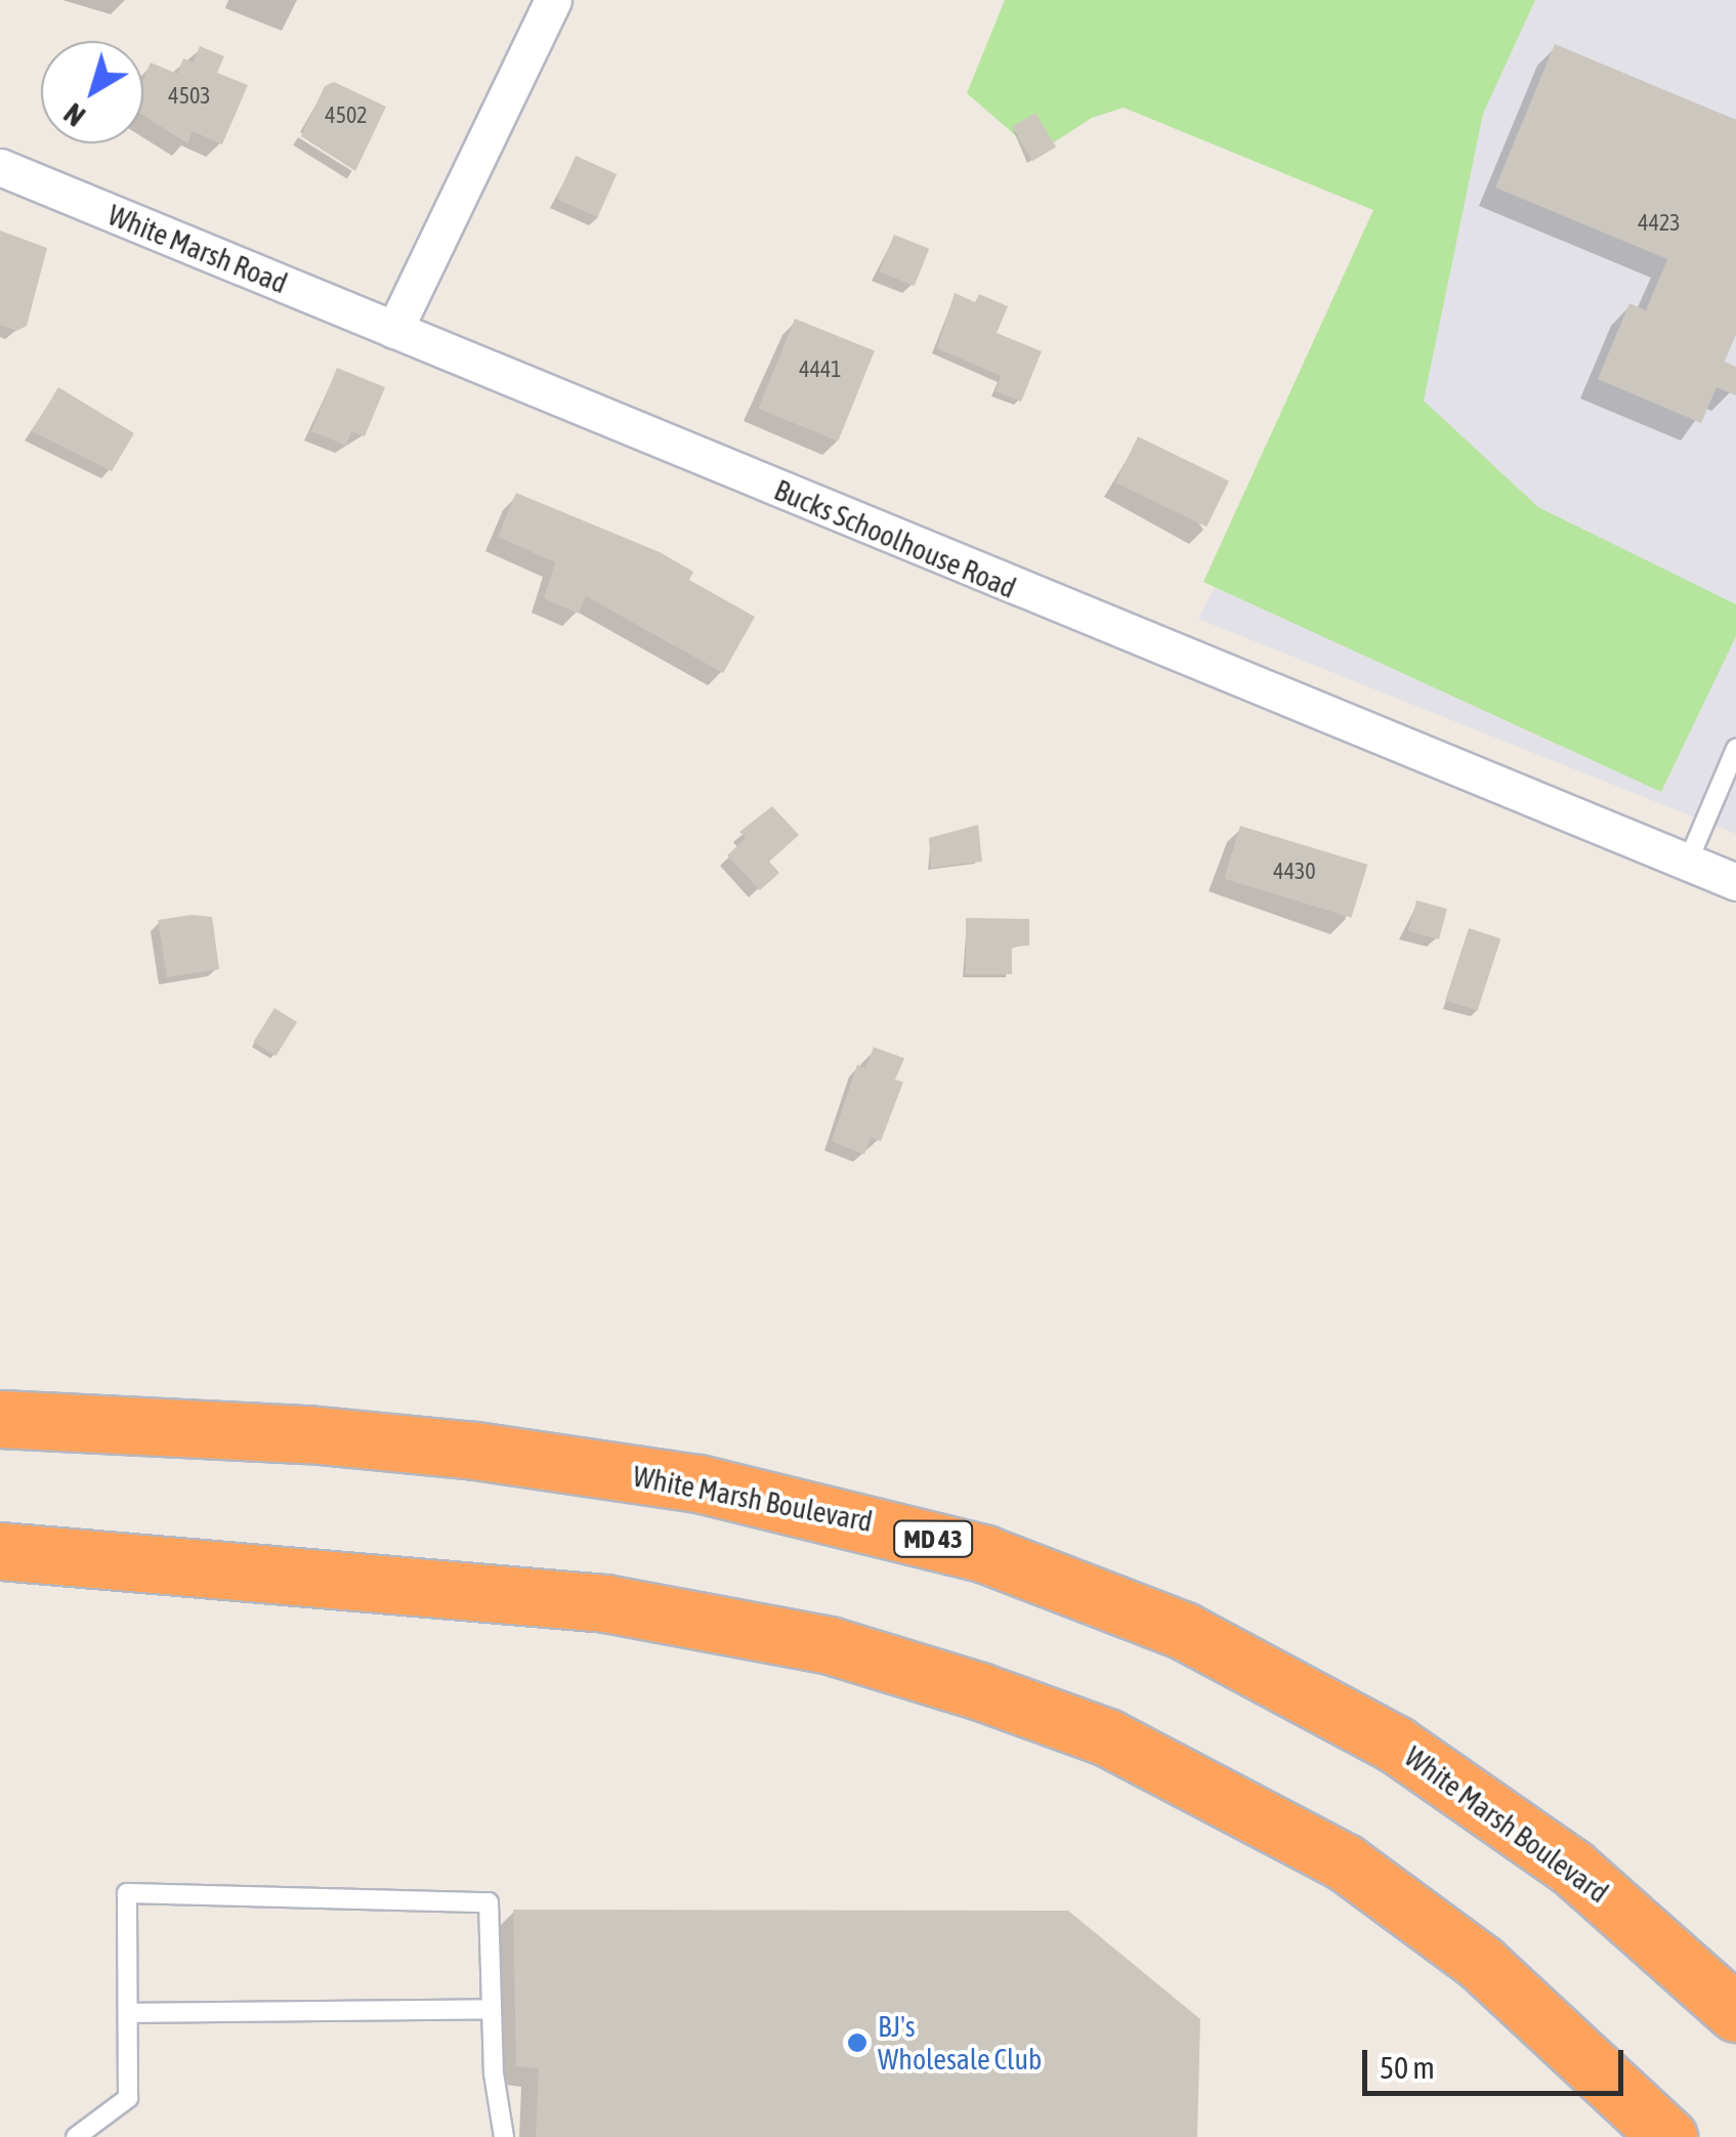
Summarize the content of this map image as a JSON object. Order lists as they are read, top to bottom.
{
  "streets": {
    "highway": ["White Marsh Boulevard", "MD 43"],
    "street": ["White Marsh Road", "Bucks Schoolhouse Road"]
  },
  "crossings": [
    ["White Marsh Road", "Bucks Schoolhouse Road"]
  ],
  "places": ["BJ's Wholesale Club"],
  "house_numbers": [
    "4503",
    "4502",
    "4423",
    "4441",
    "4430"
  ],
  "scale_bar": "50 m",
  "north": "bottom left"
}
